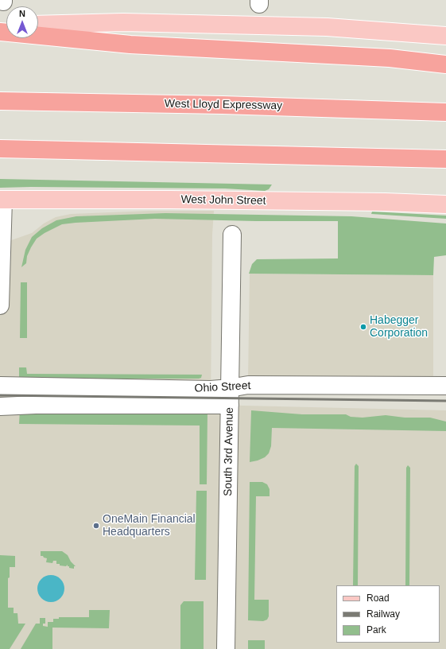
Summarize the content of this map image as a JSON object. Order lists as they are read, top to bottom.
{
  "streets": {
    "highway": ["West Lloyd Expressway"],
    "main road": ["West John Street"],
    "street": ["Ohio Street", "South 3rd Avenue"]
  },
  "crossings": [
    ["Ohio Street", "South 3rd Avenue"]
  ],
  "places": ["Habegger Corporation", "OneMain Financial Headquarters"],
  "legend": ["Road", "Railway", "Park"],
  "north": "top"
}
